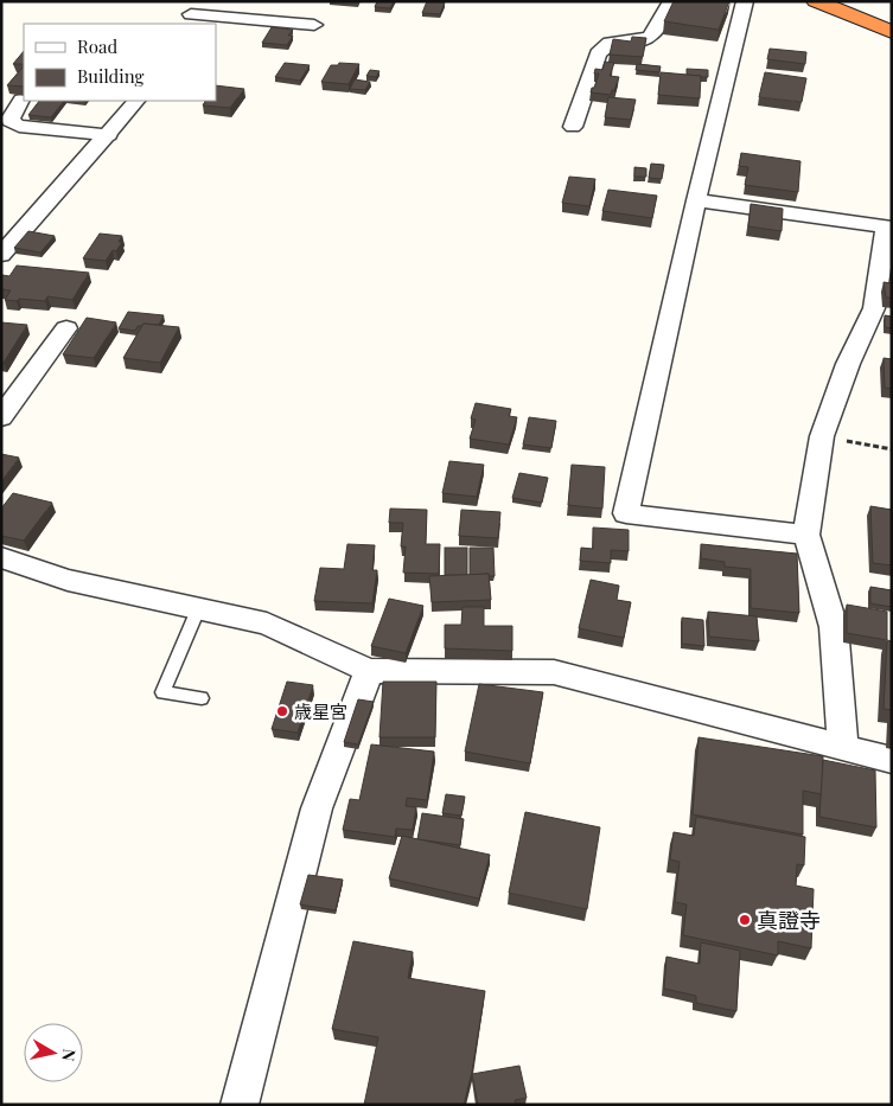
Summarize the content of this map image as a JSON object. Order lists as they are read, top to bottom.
{
  "places": ["歳星宮", "真證寺"],
  "legend": ["Road", "Building"],
  "north": "right"
}
